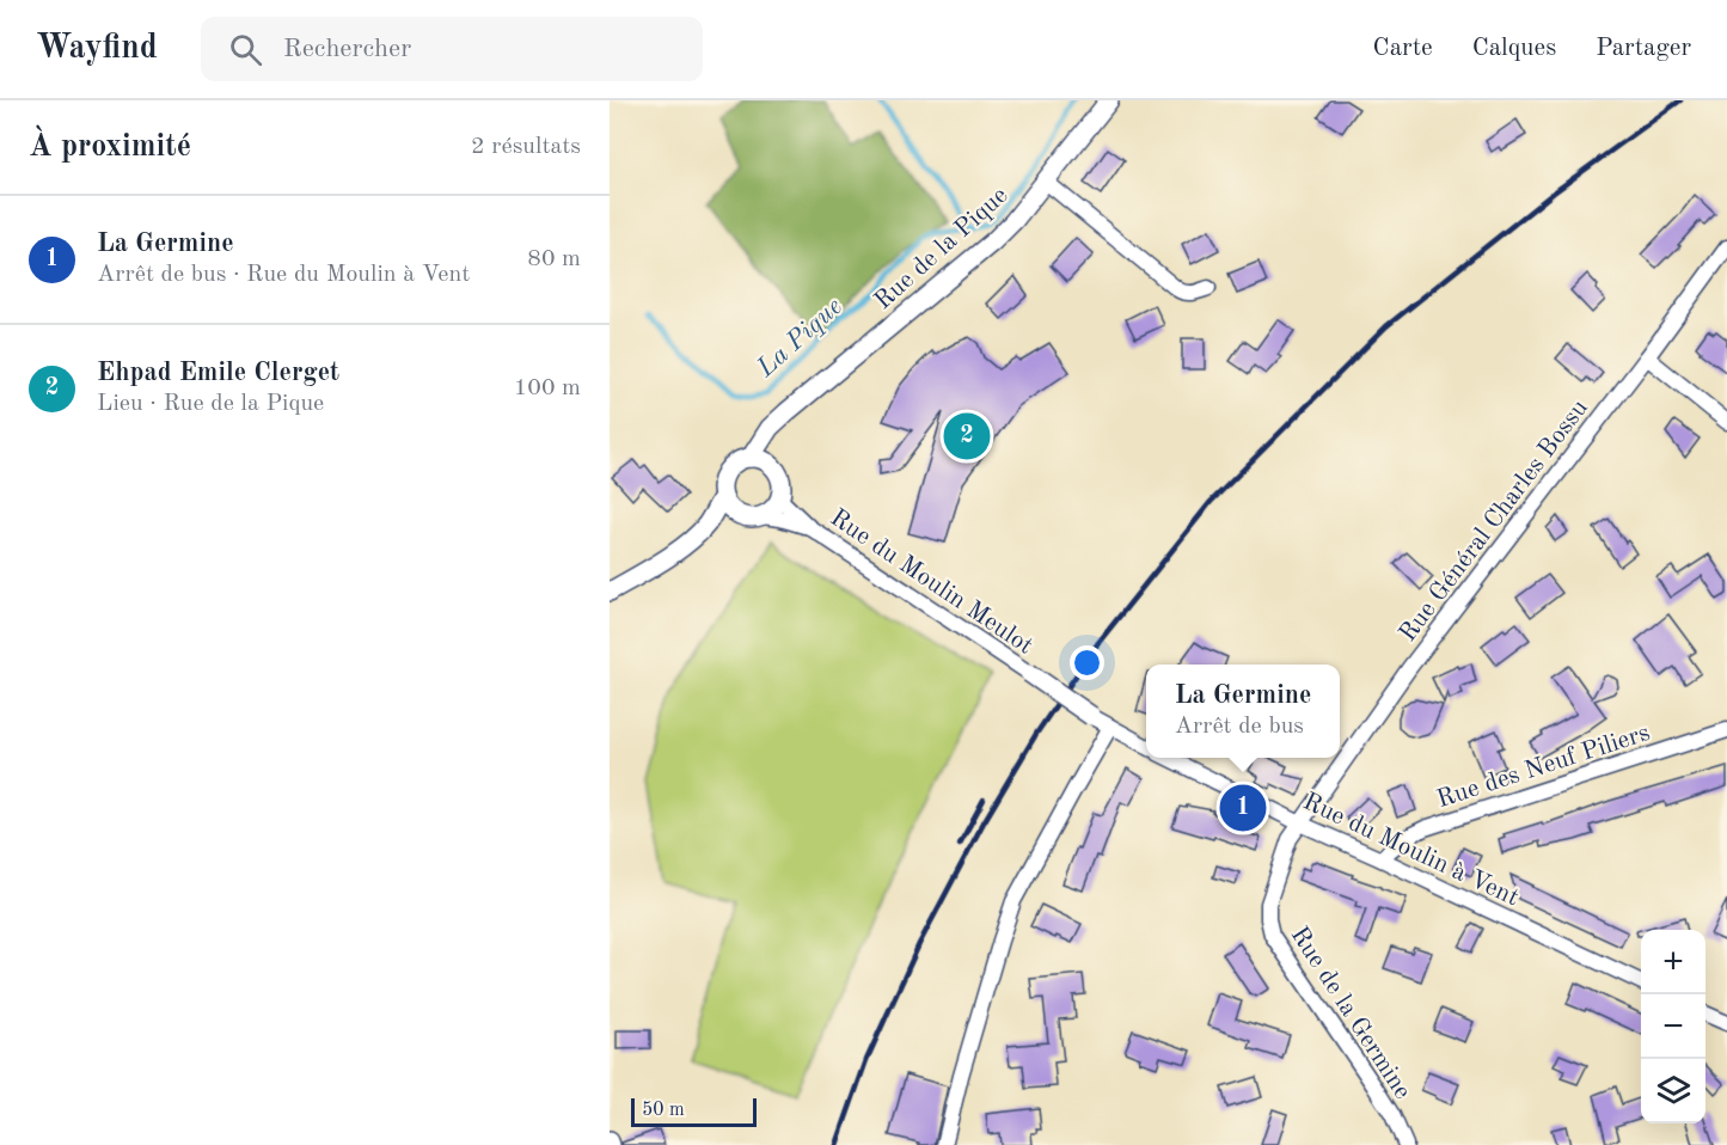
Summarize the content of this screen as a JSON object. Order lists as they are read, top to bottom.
{
  "streets": {
    "street": [
      "Rue de la Pique",
      "Rue Général Charles Bossu",
      "Rue du Moulin Meulot",
      "Rue des Neuf Piliers",
      "Rue du Moulin à Vent",
      "Rue de la Germine"
    ]
  },
  "crossings": [
    ["Rue de la Pique", "Rue du Moulin Meulot"],
    ["Rue Général Charles Bossu", "Rue du Moulin à Vent"],
    ["Rue Général Charles Bossu", "Rue de la Germine"],
    ["Rue des Neuf Piliers", "Rue du Moulin à Vent"],
    ["Rue du Moulin à Vent", "Rue de la Germine"]
  ],
  "water": ["La Pique"],
  "scale_bar": "50 m",
  "page": {
    "header": "Wayfind",
    "search": "Rechercher",
    "nav": ["Carte", "Calques", "Partager"],
    "heading": ["À proximité", "2 résultats"],
    "list": [
      {
        "mark": "1",
        "name": "La Germine",
        "note": "Arrêt de bus · Rue du Moulin à Vent",
        "value": "80 m"
      },
      {
        "mark": "2",
        "name": "Ehpad Emile Clerget",
        "note": "Lieu · Rue de la Pique",
        "value": "100 m"
      }
    ],
    "pins": ["2", "1"],
    "popup": ["La Germine", "Arrêt de bus"],
    "map_buttons": ["+", "−"],
    "scale": "50 m"
  }
}
